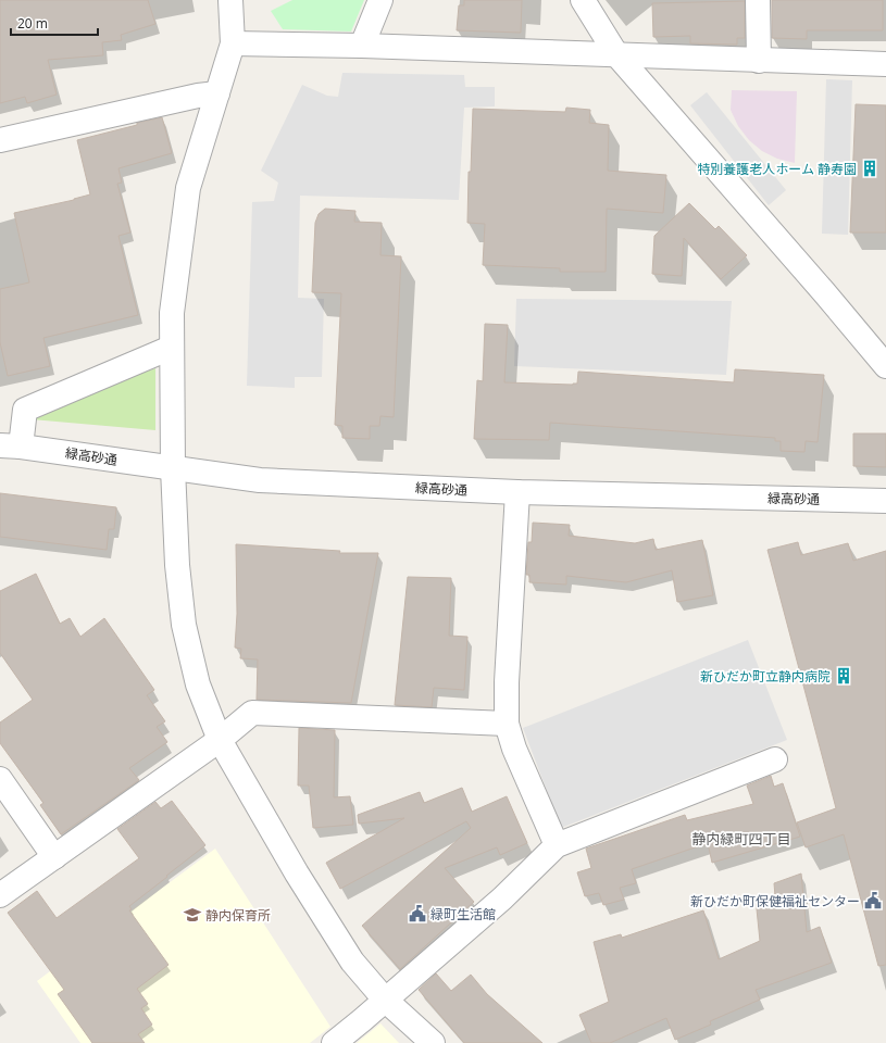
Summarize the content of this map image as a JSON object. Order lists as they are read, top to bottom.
{
  "streets": {
    "street": ["緑高砂通"]
  },
  "districts": ["静内緑町四丁目"],
  "places": {
    "building": ["特別養護老人ホーム 静寿園", "新ひだか町立静内病院"],
    "public building": ["新ひだか町保健福祉センター", "緑町生活館"],
    "school or university": ["静内保育所"]
  },
  "scale_bar": "20 m"
}
